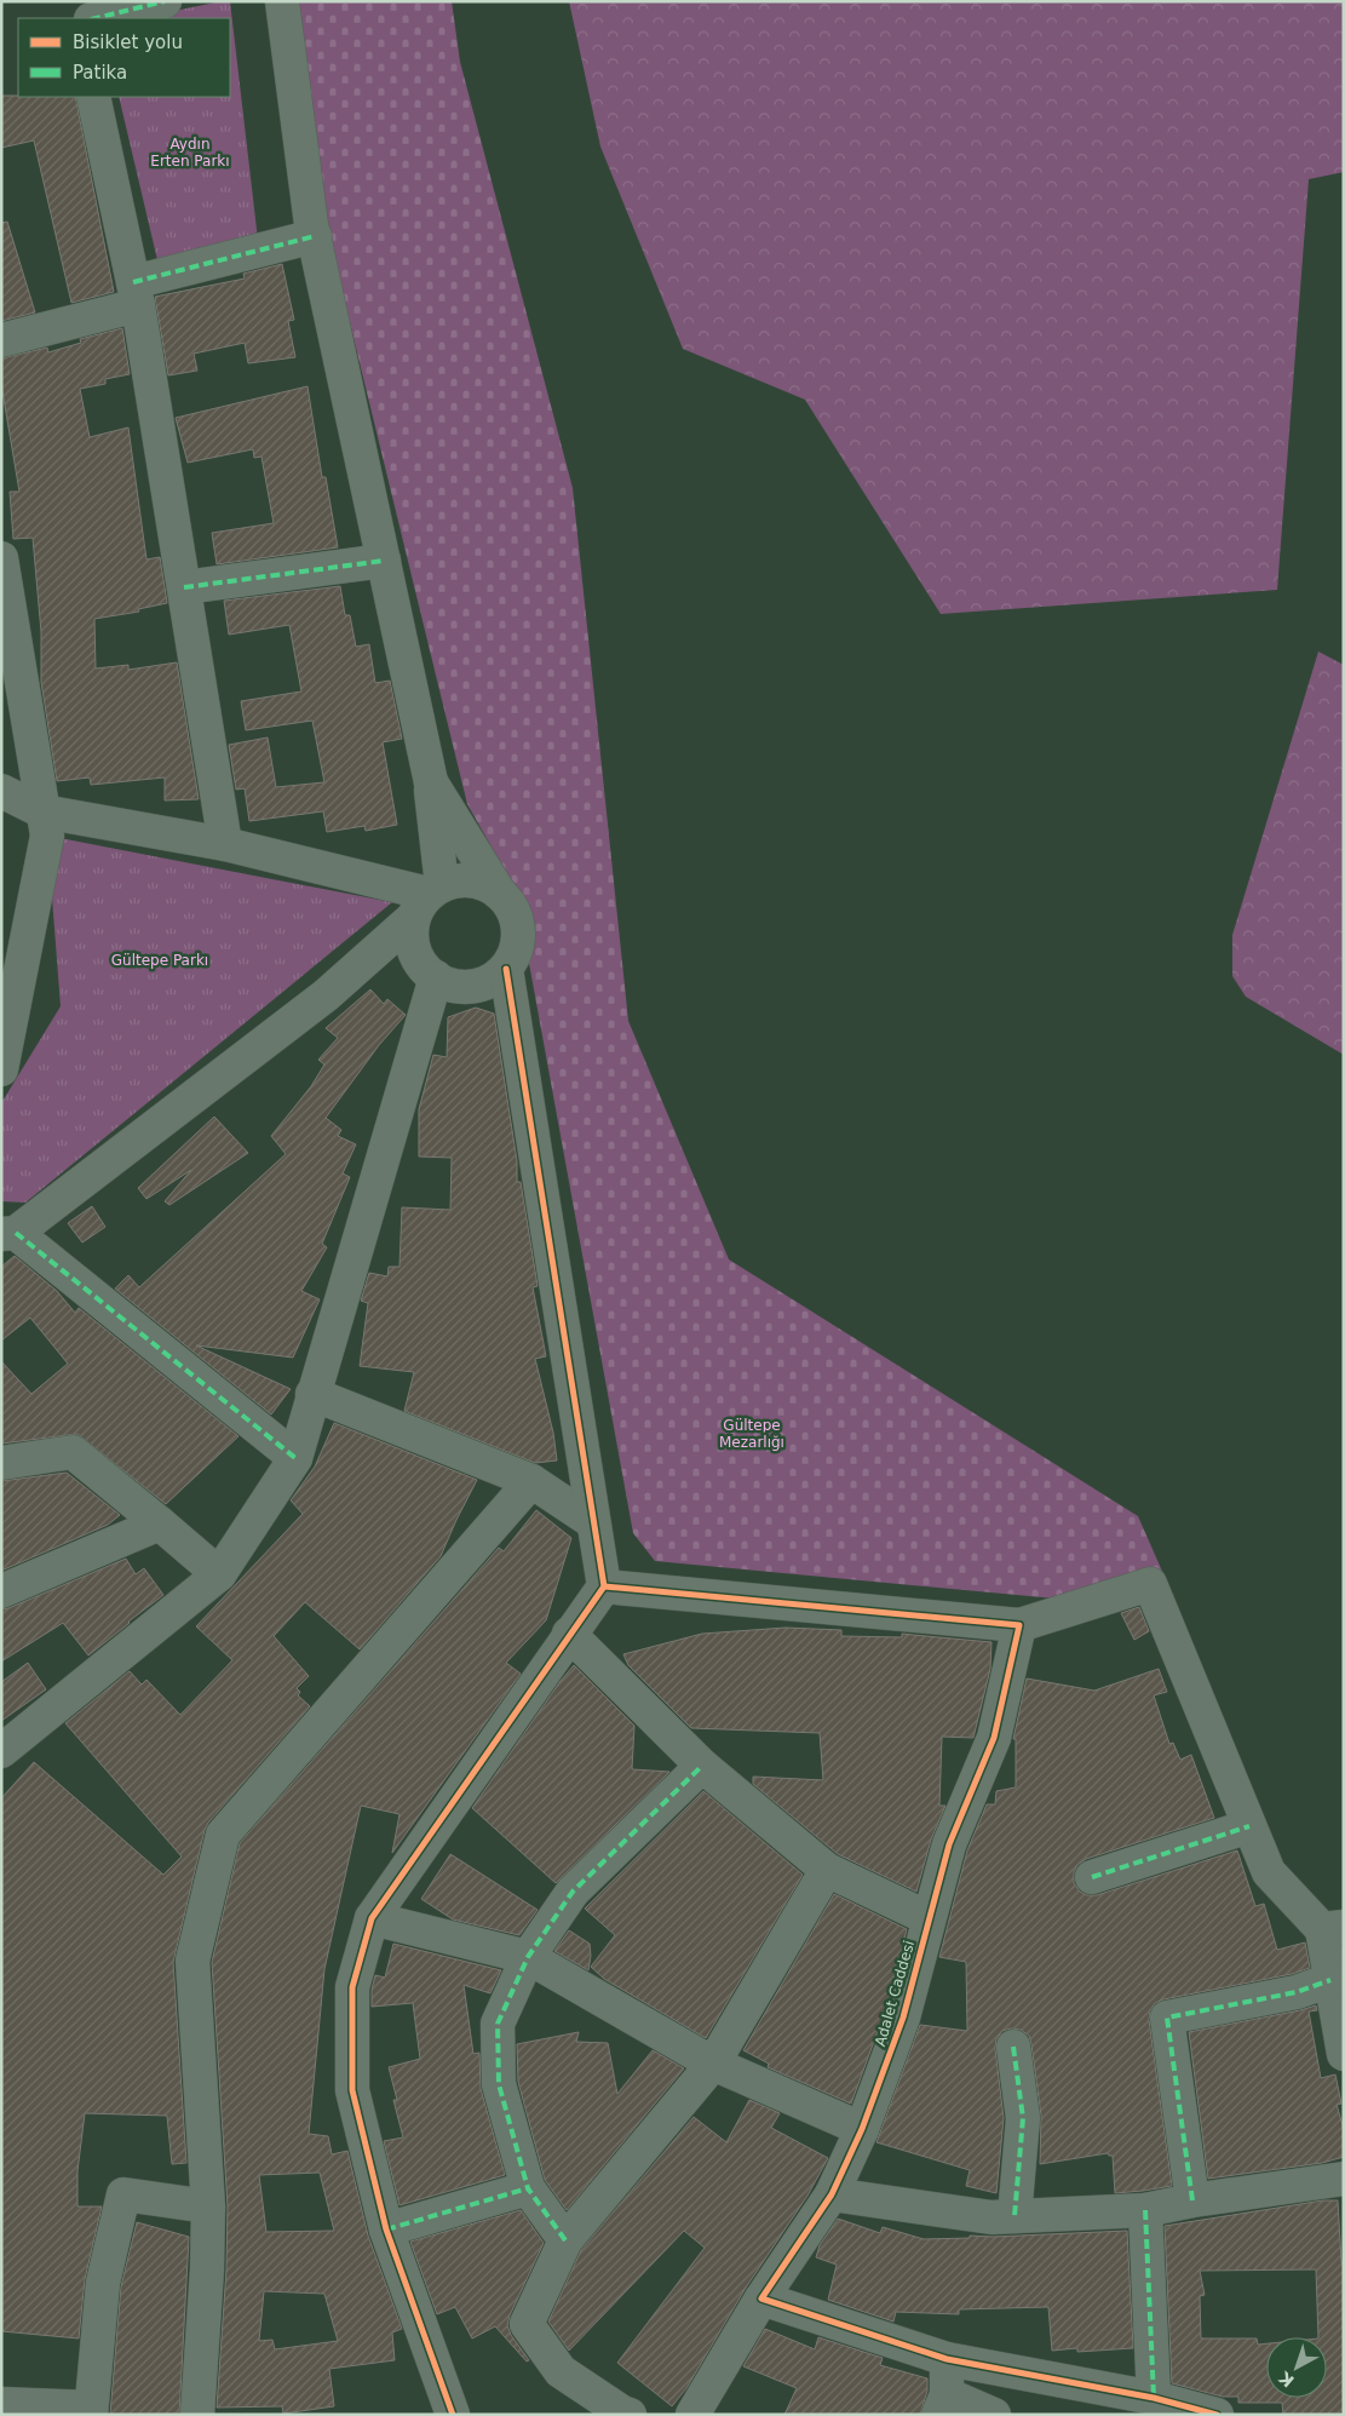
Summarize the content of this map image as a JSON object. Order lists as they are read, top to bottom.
{
  "streets": {
    "street": ["Adalet Caddesi"]
  },
  "parks": ["Aydın Erten Parkı", "Gültepe Parkı", "Gültepe Mezarlığı"],
  "legend": ["Bisiklet yolu", "Patika"],
  "north": "bottom left"
}
